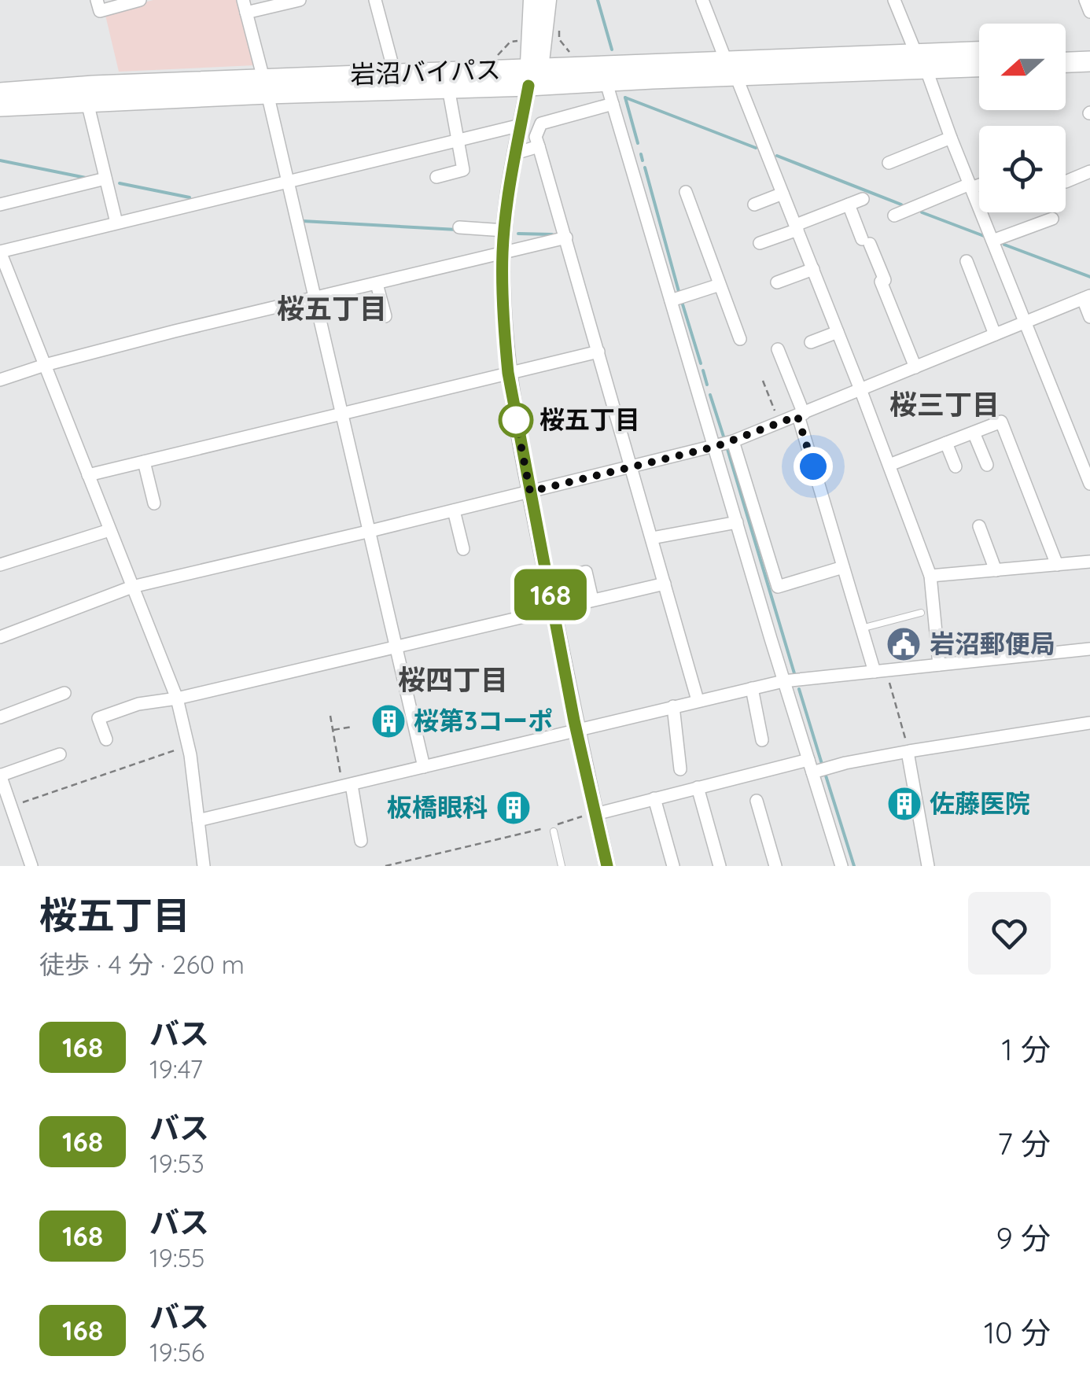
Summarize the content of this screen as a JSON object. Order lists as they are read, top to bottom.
{
  "streets": {
    "highway": ["岩沼バイパス"]
  },
  "districts": ["桜五丁目", "桜三丁目", "桜四丁目"],
  "places": {
    "other": ["桜五丁目"],
    "public building": ["岩沼郵便局"],
    "building": ["桜第3コーポ", "佐藤医院", "板橋眼科"]
  },
  "lines": ["bus line 168"],
  "north": "left",
  "page": {
    "on_map": "168",
    "heading": ["桜五丁目", "徒歩 · 4 分 · 260 m"],
    "list": [
      {
        "mark": "168",
        "name": "バス",
        "note": "19:47",
        "value": "1 分"
      },
      {
        "mark": "168",
        "name": "バス",
        "note": "19:53",
        "value": "7 分"
      },
      {
        "mark": "168",
        "name": "バス",
        "note": "19:55",
        "value": "9 分"
      },
      {
        "mark": "168",
        "name": "バス",
        "note": "19:56",
        "value": "10 分"
      }
    ]
  }
}
